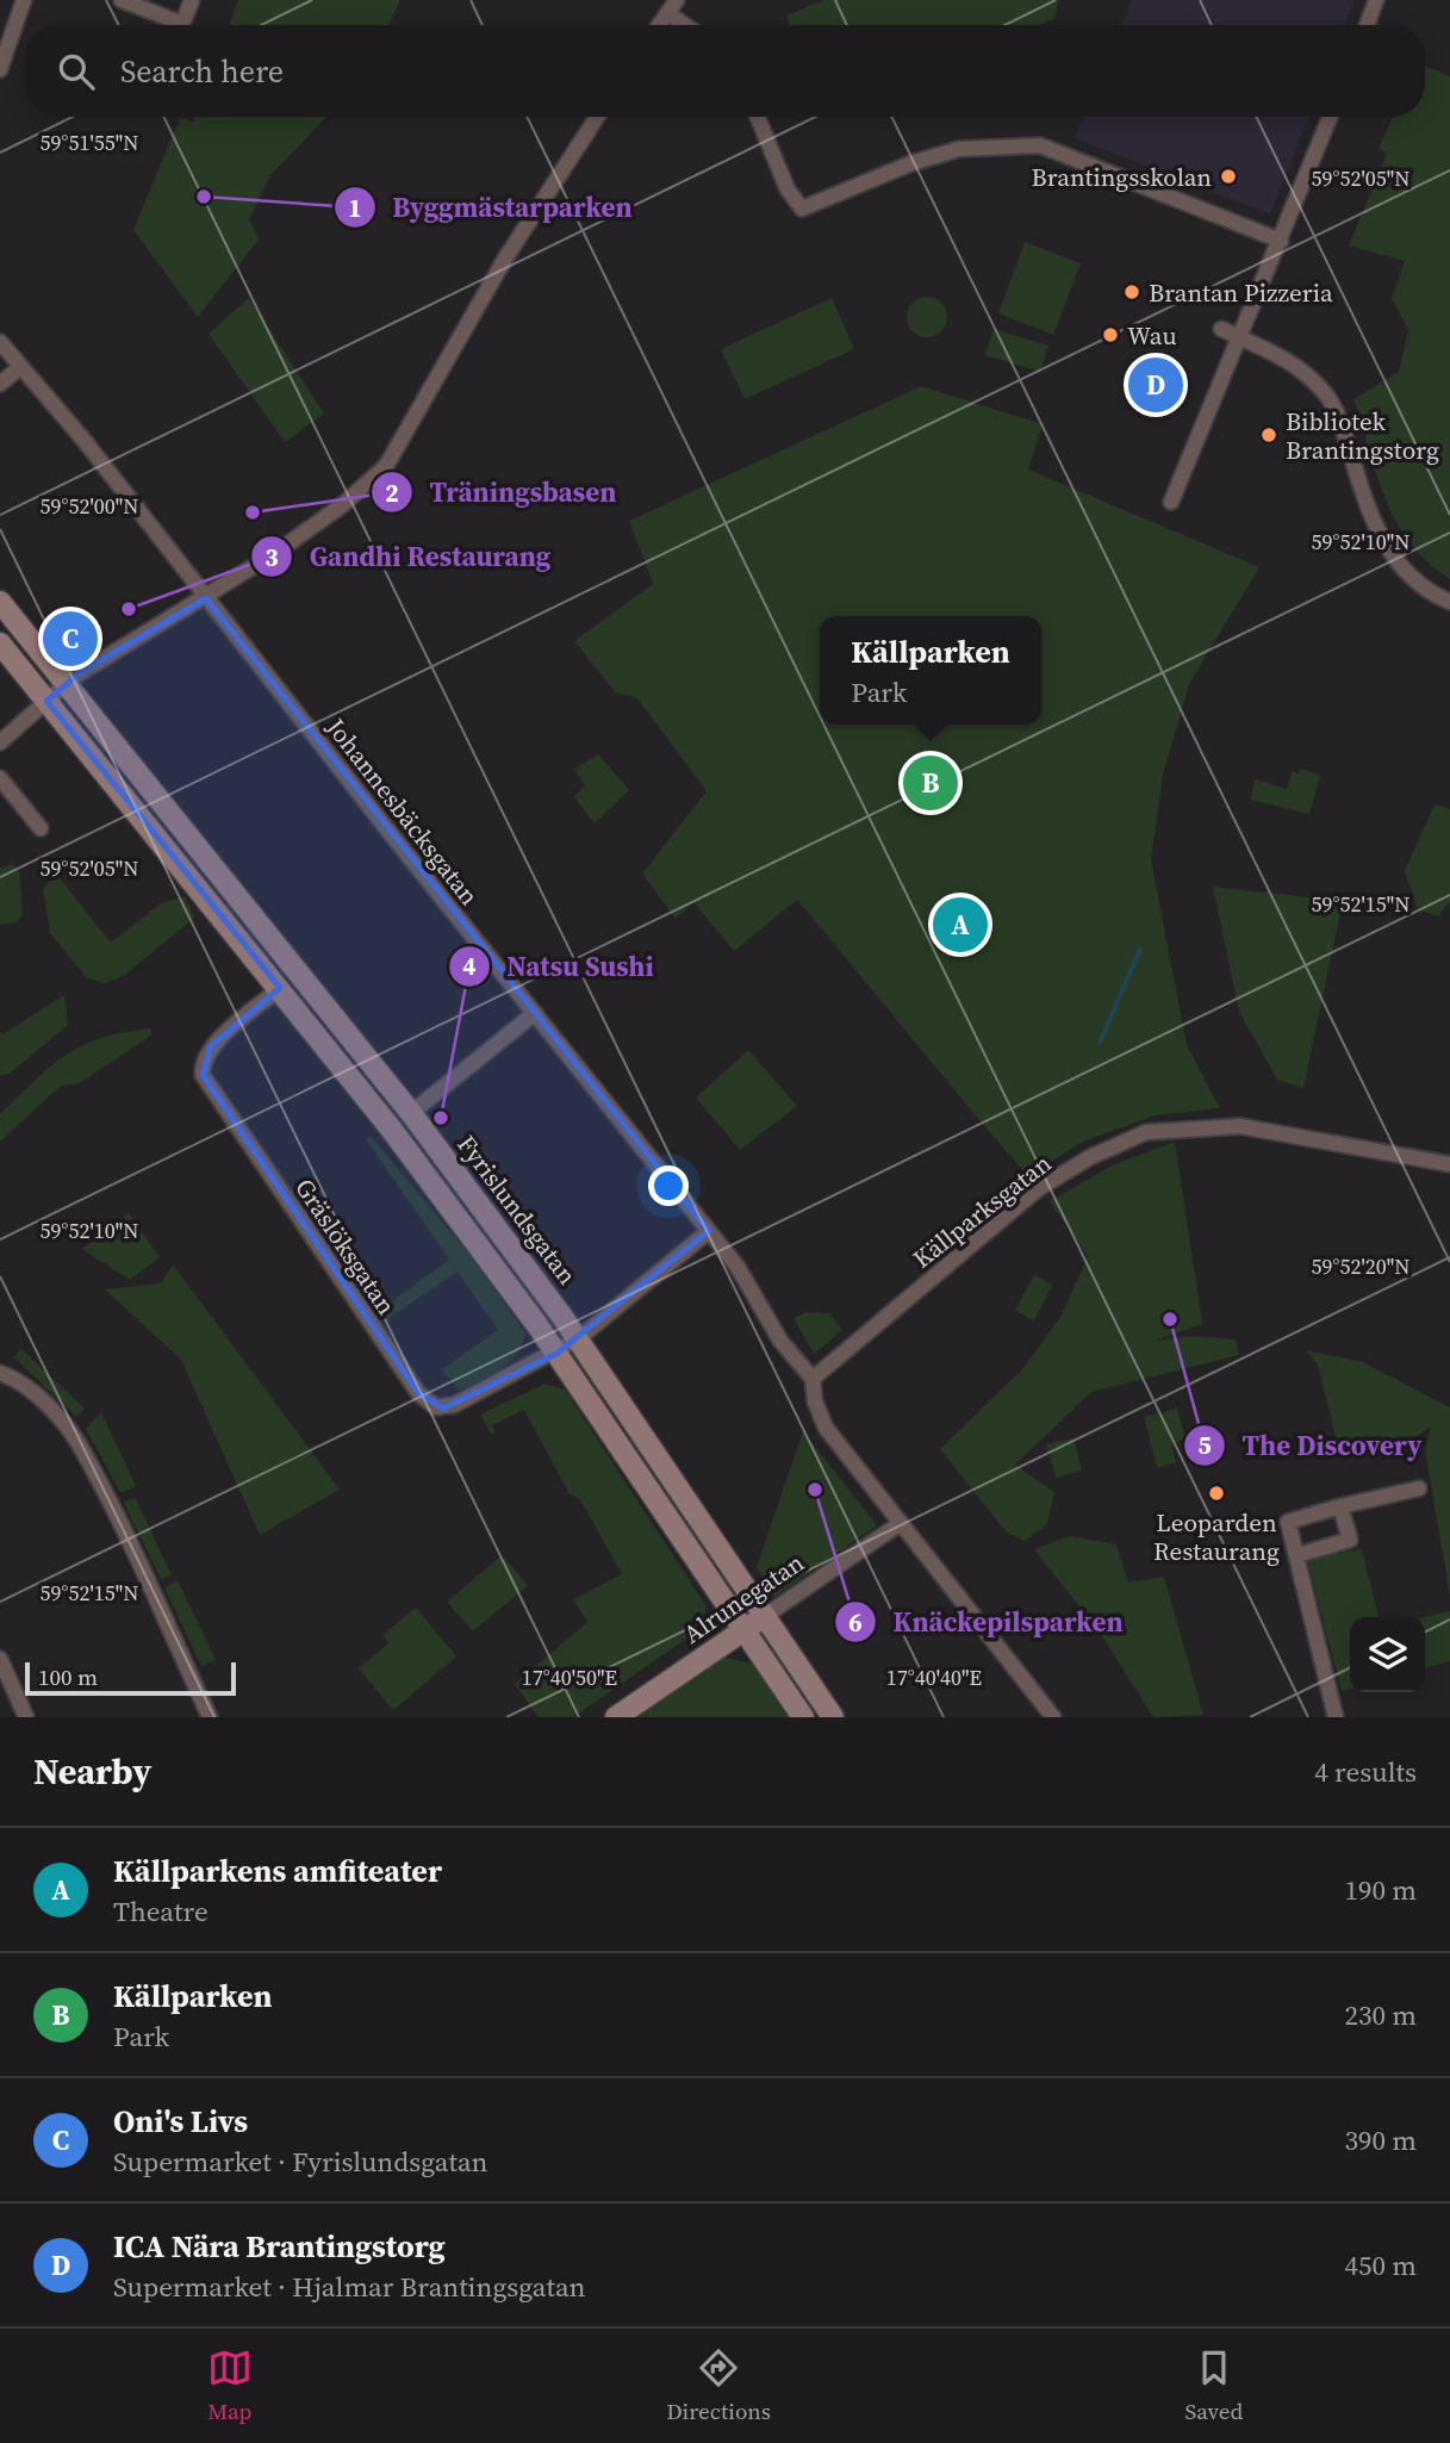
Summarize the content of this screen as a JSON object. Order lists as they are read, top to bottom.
{
  "streets": {
    "main road": ["Fyrislundsgatan", "Alrunegatan"],
    "street": ["Johannesbäcksgatan", "Källparksgatan", "Gräslöksgatan"]
  },
  "crossings": [
    ["Johannesbäcksgatan", "Källparksgatan"],
    ["Johannesbäcksgatan", "Gräslöksgatan"],
    ["Johannesbäcksgatan", "Alrunegatan"],
    ["Fyrislundsgatan", "Gräslöksgatan"],
    ["Fyrislundsgatan", "Alrunegatan"]
  ],
  "places": [
    "Brantingsskolan",
    "Byggmästarparken",
    "Brantan Pizzeria",
    "Wau",
    "Bibliotek Brantingstorg",
    "Träningsbasen",
    "Gandhi Restaurang",
    "Natsu Sushi",
    "The Discovery",
    "Knäckepilsparken",
    "Leoparden Restaurang"
  ],
  "scale_bar": "100 m",
  "page": {
    "search": "Search here",
    "pins": [
      "D",
      "C",
      "B",
      "A"
    ],
    "popup": ["Källparken", "Park"],
    "scale": "100 m",
    "heading": ["Nearby", "4 results"],
    "list": [
      {
        "mark": "A",
        "name": "Källparkens amfiteater",
        "note": "Theatre",
        "value": "190 m"
      },
      {
        "mark": "B",
        "name": "Källparken",
        "note": "Park",
        "value": "230 m"
      },
      {
        "mark": "C",
        "name": "Oni's Livs",
        "note": "Supermarket · Fyrislundsgatan",
        "value": "390 m"
      },
      {
        "mark": "D",
        "name": "ICA Nära Brantingstorg",
        "note": "Supermarket · Hjalmar Brantingsgatan",
        "value": "450 m"
      }
    ],
    "nav": ["Map", "Directions", "Saved"]
  },
  "coordinates": [
    "59°51'55\"N",
    "59°52'05\"N",
    "59°52'00\"N",
    "59°52'10\"N",
    "59°52'15\"N",
    "59°52'20\"N",
    "17°40'50\"E",
    "17°40'40\"E"
  ]
}
